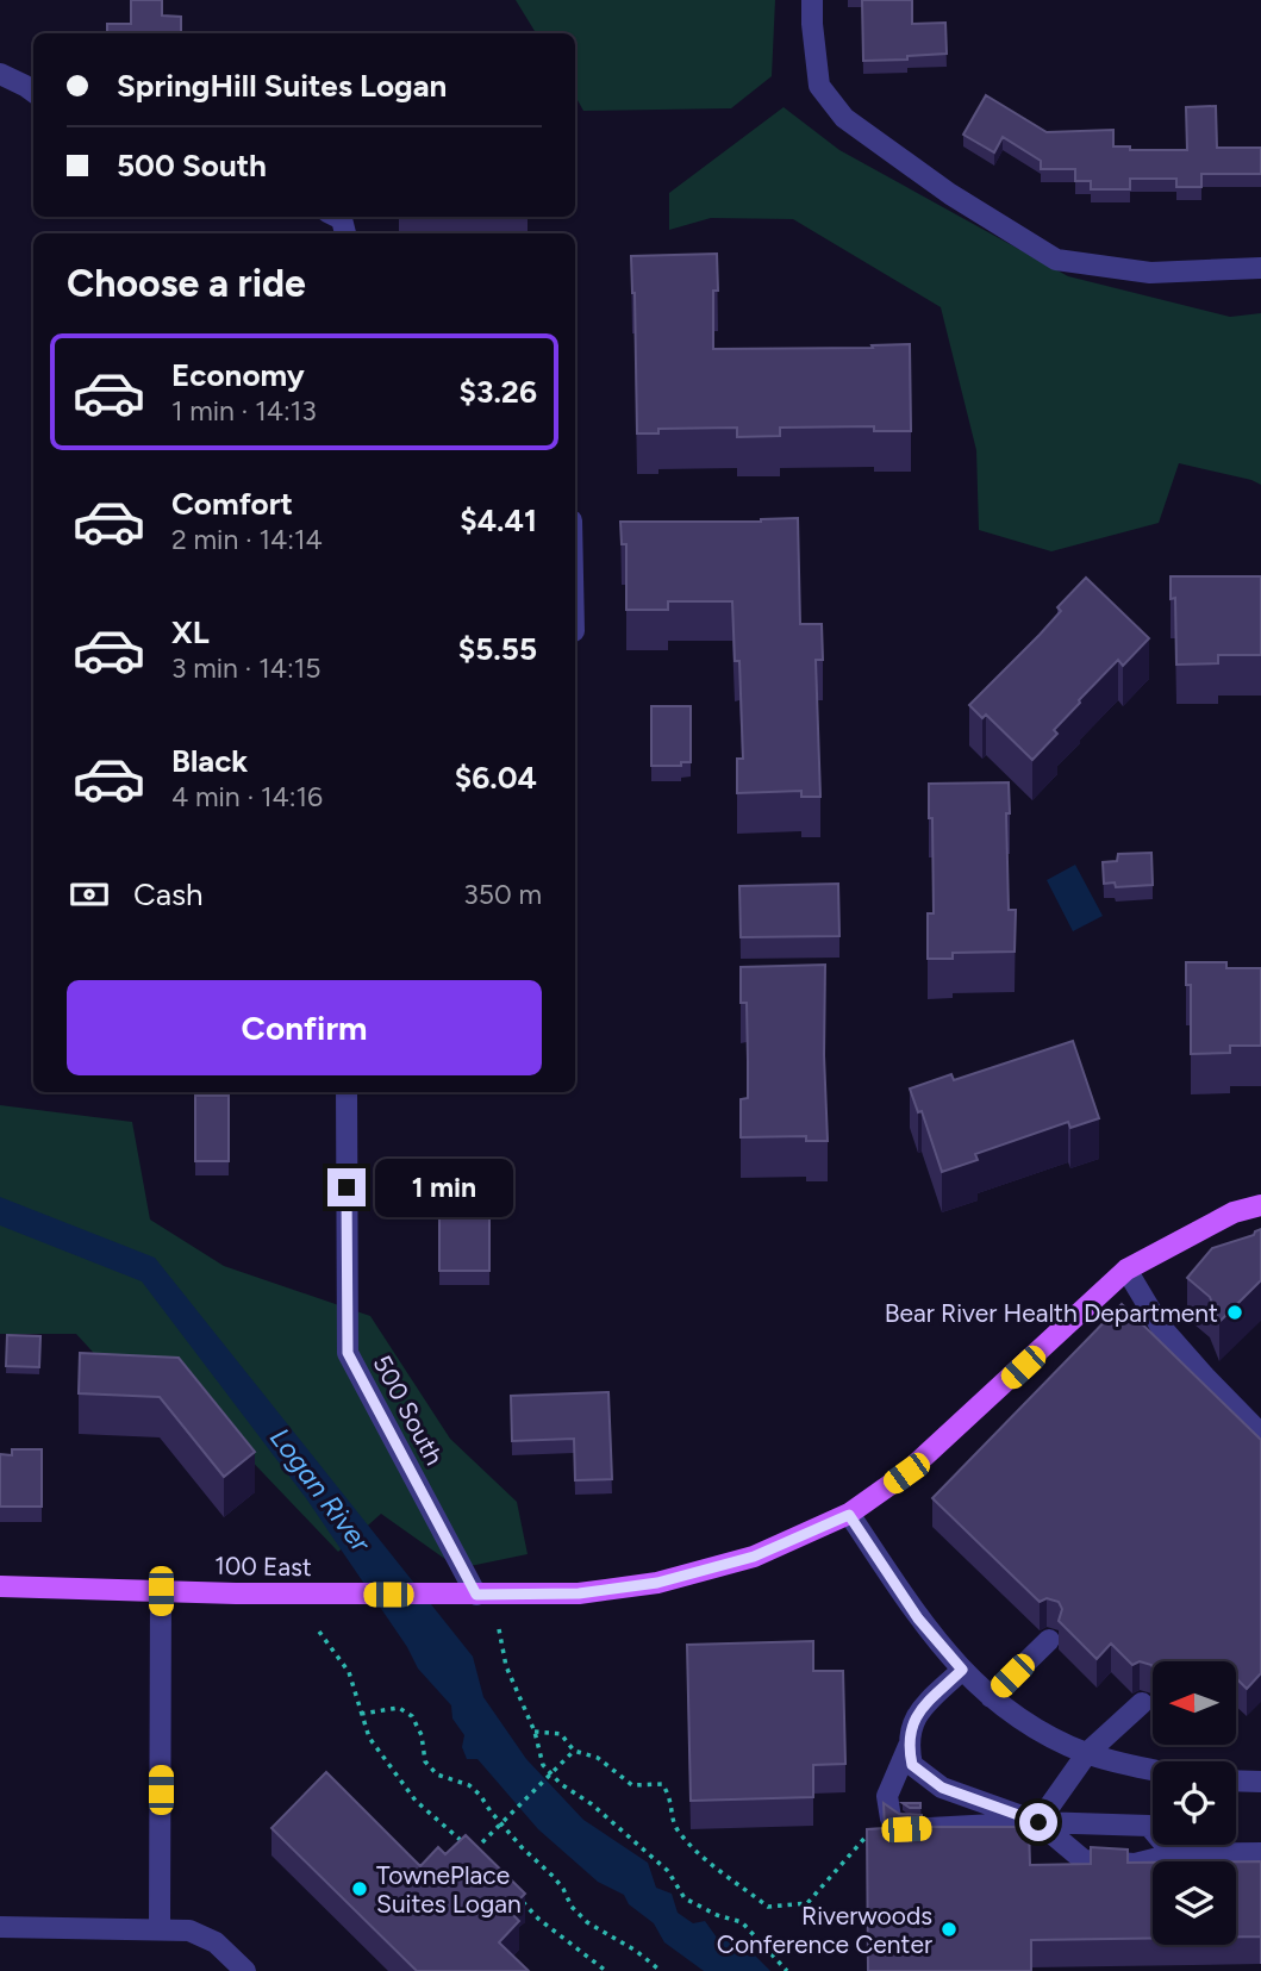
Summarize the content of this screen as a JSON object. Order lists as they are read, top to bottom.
{
  "streets": {
    "main road": ["100 East"],
    "street": ["500 South"]
  },
  "crossings": [
    ["500 South", "100 East"]
  ],
  "water": ["Logan River"],
  "places": ["Bear River Health Department", "TownePlace Suites Logan", "Riverwoods Conference Center"],
  "north": "left",
  "page": {
    "banner": ["SpringHill Suites Logan", "500 South"],
    "heading": "Choose a ride",
    "list": [
      {
        "name": "Economy",
        "note": "1 min · 14:13",
        "value": "$3.26"
      },
      {
        "name": "Comfort",
        "note": "2 min · 14:14",
        "value": "$4.41"
      },
      {
        "name": "XL",
        "note": "3 min · 14:15",
        "value": "$5.55"
      },
      {
        "name": "Black",
        "note": "4 min · 14:16",
        "value": "$6.04"
      }
    ],
    "pay": ["Cash", "350 m"],
    "buttons": "Confirm",
    "bubble": "1 min"
  }
}
